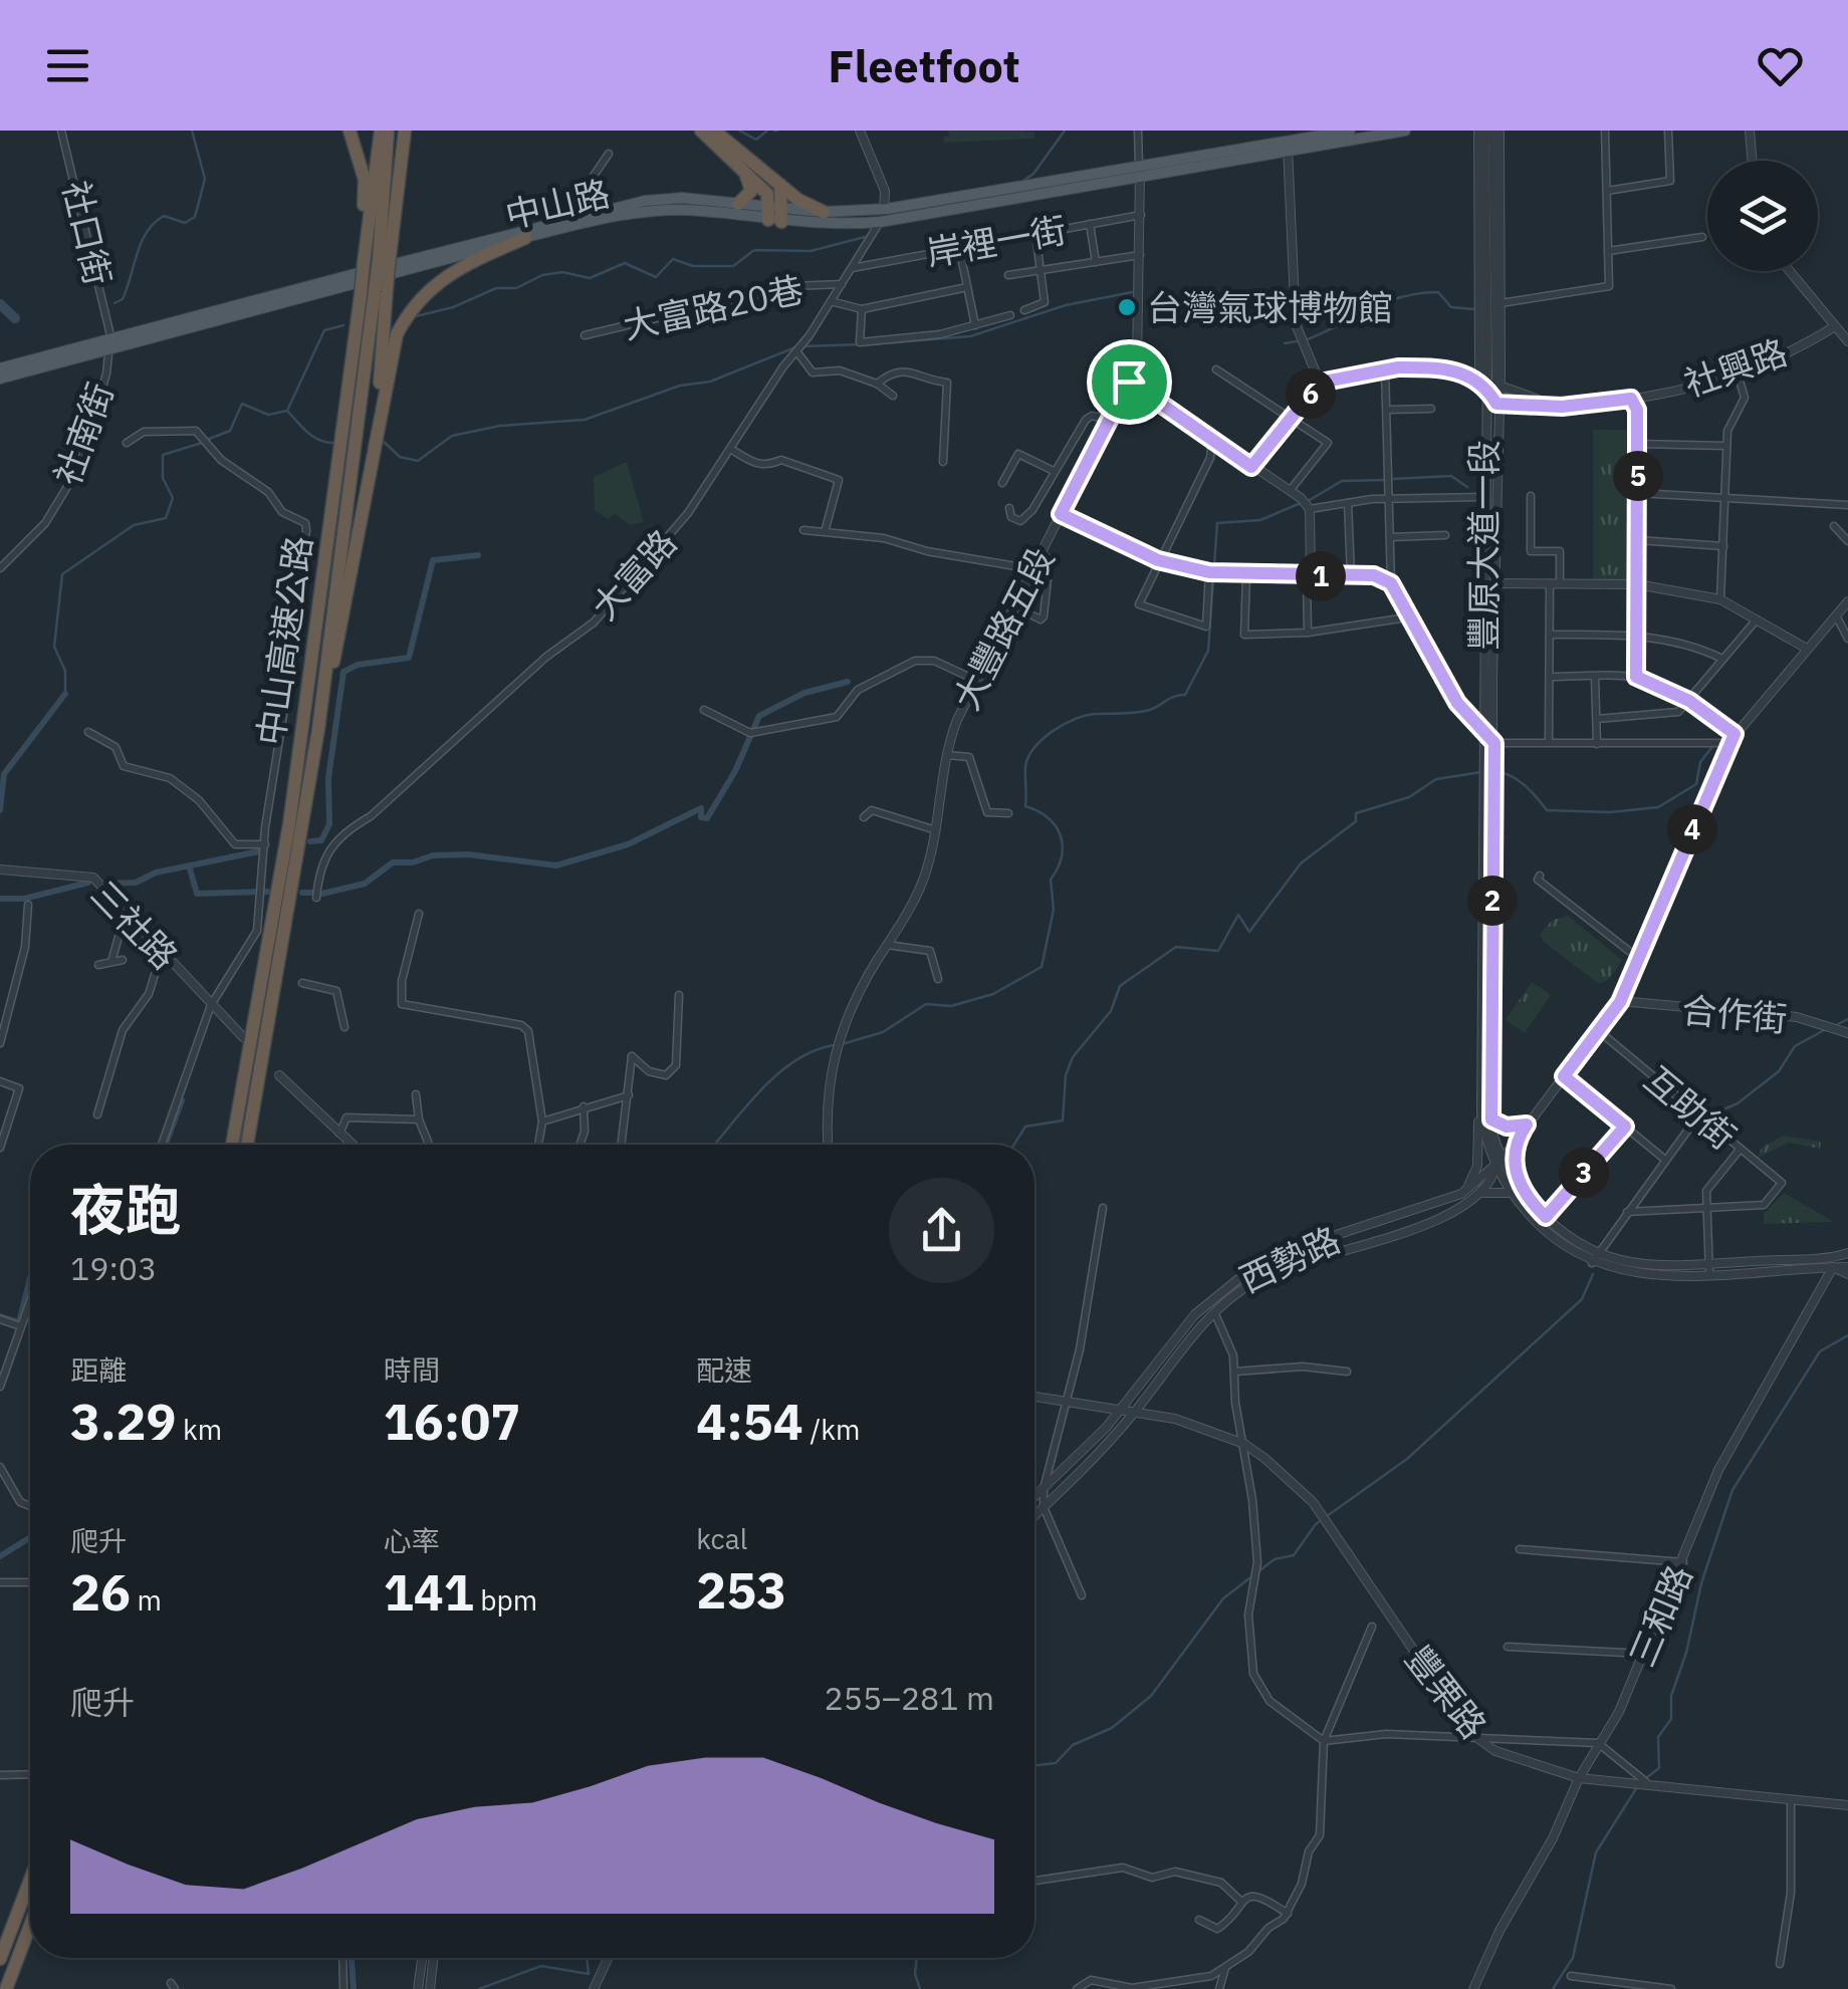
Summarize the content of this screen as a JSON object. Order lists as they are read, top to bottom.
{
  "streets": {
    "highway": ["中山高速公路"],
    "main road": ["中山路"],
    "street": [
      "社口街",
      "岸裡一街",
      "大富路20巷",
      "社興路",
      "社南街",
      "豐原大道一段",
      "大富路",
      "大豐路五段",
      "三社路",
      "合作街",
      "互助街",
      "西勢路",
      "三和路",
      "豐栗路"
    ]
  },
  "crossings": [
    ["中山路", "社口街"],
    ["中山路", "社南街"],
    ["中山路", "大富路"],
    ["中山路", "大豐路五段"],
    ["社口街", "社南街"],
    ["岸裡一街", "大富路"],
    ["岸裡一街", "大豐路五段"],
    ["大富路20巷", "大富路"],
    ["社興路", "豐原大道一段"],
    ["豐原大道一段", "西勢路"],
    ["豐原大道一段", "三和路"],
    ["合作街", "西勢路"],
    ["互助街", "西勢路"],
    ["西勢路", "豐栗路"],
    ["三和路", "豐栗路"]
  ],
  "places": ["台灣氣球博物館"],
  "page": {
    "header": "Fleetfoot",
    "pins": [
      "6",
      "5",
      "1",
      "4",
      "2",
      "3"
    ],
    "heading": ["夜跑", "19:03"],
    "stats": [
      ["距離", "3.29 km"],
      ["時間", "16:07"],
      ["配速", "4:54 /km"],
      ["爬升", "26 m"],
      ["心率", "141 bpm"],
      ["kcal", "253"]
    ],
    "chart": ["爬升", "255–281 m"]
  }
}
